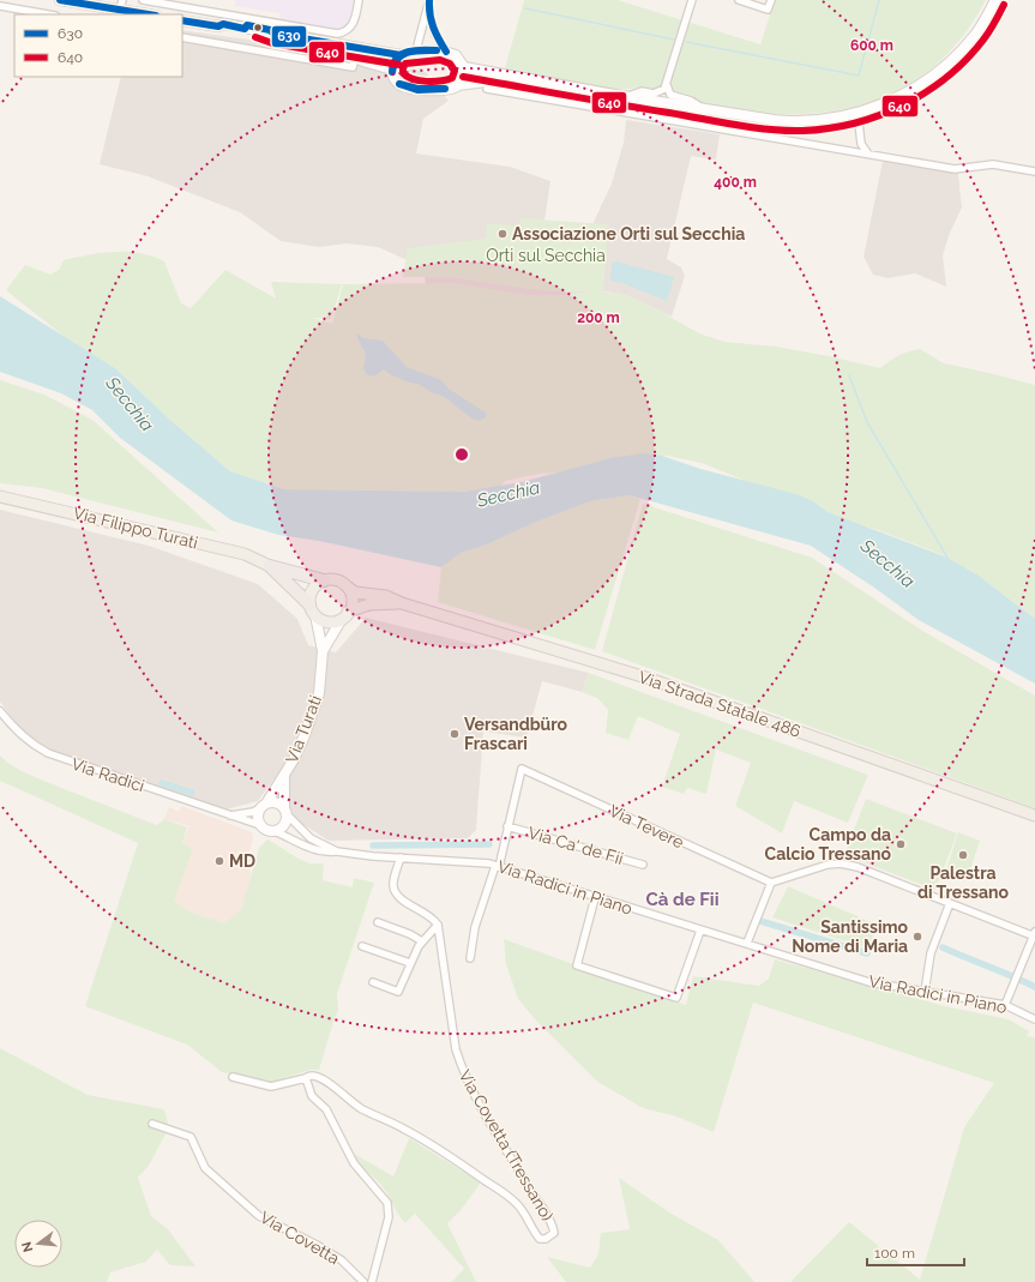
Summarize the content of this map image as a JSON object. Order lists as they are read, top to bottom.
{
  "streets": {
    "main road": ["Via Filippo Turati", "Via Strada Statale 486", "Via Turati"],
    "street": [
      "Via Radici",
      "Via Tevere",
      "Via Ca' de Fii",
      "Via Radici in Piano",
      "Via Covetta (Tressano)",
      "Via Covetta"
    ]
  },
  "crossings": [
    ["Via Turati", "Via Radici"],
    ["Via Turati", "Via Radici in Piano"],
    ["Via Radici", "Via Radici in Piano"],
    ["Via Tevere", "Via Ca' de Fii"],
    ["Via Ca' de Fii", "Via Radici in Piano"]
  ],
  "districts": ["Cà de Fii"],
  "water": ["Secchia"],
  "parks": ["Orti sul Secchia"],
  "places": [
    "Associazione Orti sul Secchia",
    "Versandbüro Frascari",
    "Campo da Calcio Tressano",
    "Palestra di Tressano",
    "MD",
    "Santissimo Nome di Maria"
  ],
  "lines": ["transit line 630", "transit line 640"],
  "legend": ["630", "640"],
  "scale_bar": "100 m",
  "north": "left",
  "rings": ["600 m", "400 m", "200 m"]
}
